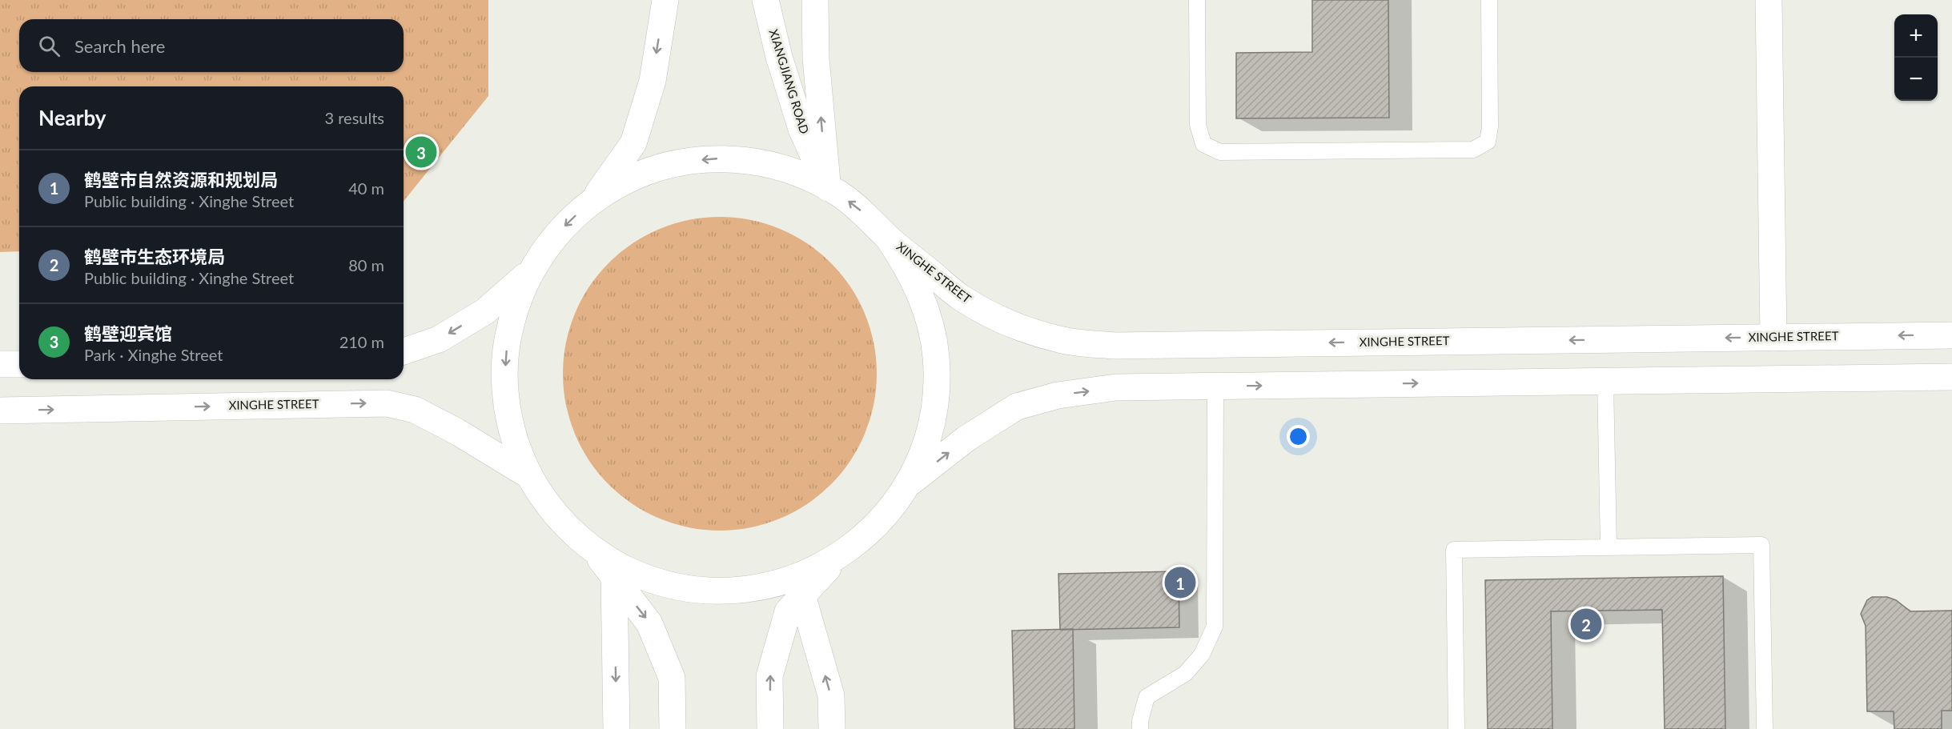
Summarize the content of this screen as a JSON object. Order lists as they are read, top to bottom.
{
  "streets": {
    "main road": ["XIANGJIANG ROAD", "XINGHE STREET"]
  },
  "page": {
    "map_buttons": ["+", "−"],
    "search": "Search here",
    "heading": ["Nearby", "3 results"],
    "pins": ["3", "1", "2"],
    "list": [
      {
        "mark": "1",
        "name": "鹤壁市自然资源和规划局",
        "note": "Public building · Xinghe Street",
        "value": "40 m"
      },
      {
        "mark": "2",
        "name": "鹤壁市生态环境局",
        "note": "Public building · Xinghe Street",
        "value": "80 m"
      },
      {
        "mark": "3",
        "name": "鹤壁迎宾馆",
        "note": "Park · Xinghe Street",
        "value": "210 m"
      }
    ]
  }
}
